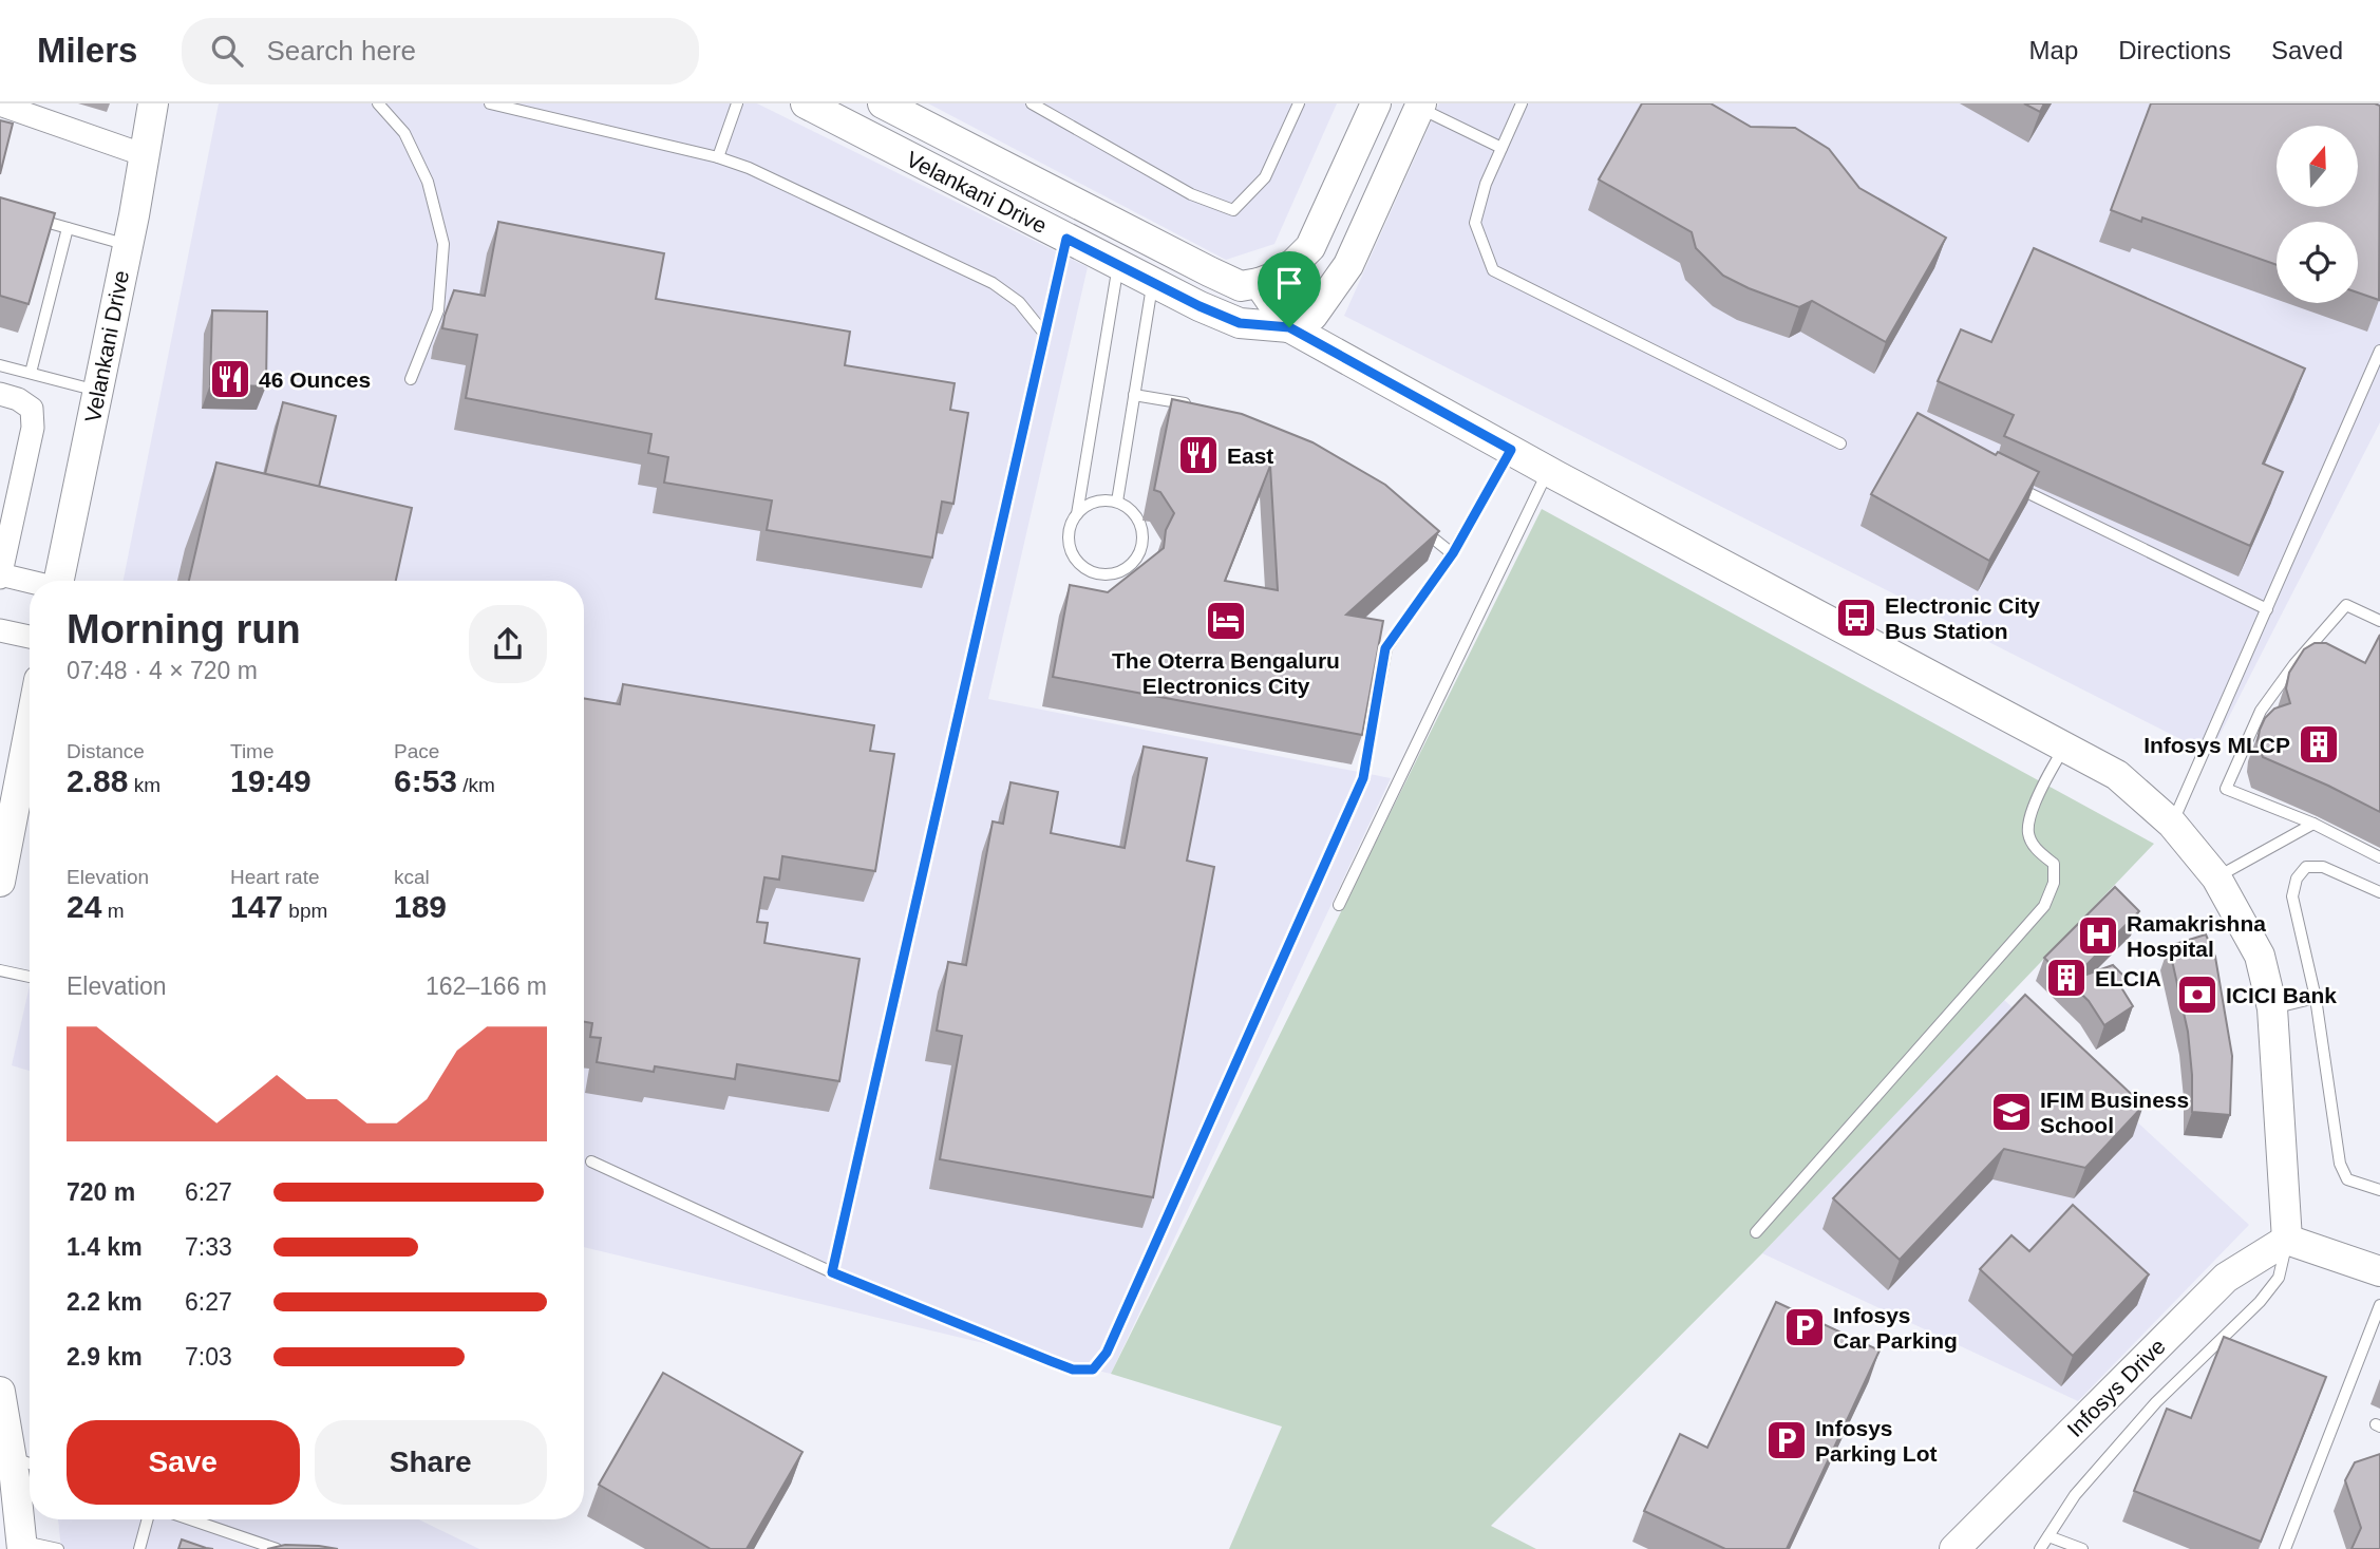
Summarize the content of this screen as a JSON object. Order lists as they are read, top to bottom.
{
  "streets": {
    "street": ["Velankani Drive", "Infosys Drive"]
  },
  "places": {
    "restaurant": ["46 Ounces", "East"],
    "bus stop": ["Electronic City Bus Station"],
    "hotel": ["The Oterra Bengaluru Electronics City"],
    "building": ["Infosys MLCP", "ELCIA"],
    "hospital": ["Ramakrishna Hospital"],
    "bank": ["ICICI Bank"],
    "school or university": ["IFIM Business School"],
    "parking": ["Infosys Car Parking", "Infosys Parking Lot"]
  },
  "north": "top",
  "page": {
    "header": "Milers",
    "search": "Search here",
    "nav": ["Map", "Directions", "Saved"],
    "heading": ["Morning run", "07:48 · 4 × 720 m"],
    "stats": [
      ["Distance", "2.88 km"],
      ["Time", "19:49"],
      ["Pace", "6:53 /km"],
      ["Elevation", "24 m"],
      ["Heart rate", "147 bpm"],
      ["kcal", "189"]
    ],
    "chart": ["Elevation", "162–166 m"],
    "list": [
      {
        "name": "720 m",
        "note": "6:27"
      },
      {
        "name": "1.4 km",
        "note": "7:33"
      },
      {
        "name": "2.2 km",
        "note": "6:27"
      },
      {
        "name": "2.9 km",
        "note": "7:03"
      }
    ],
    "buttons": ["Save", "Share"]
  }
}
